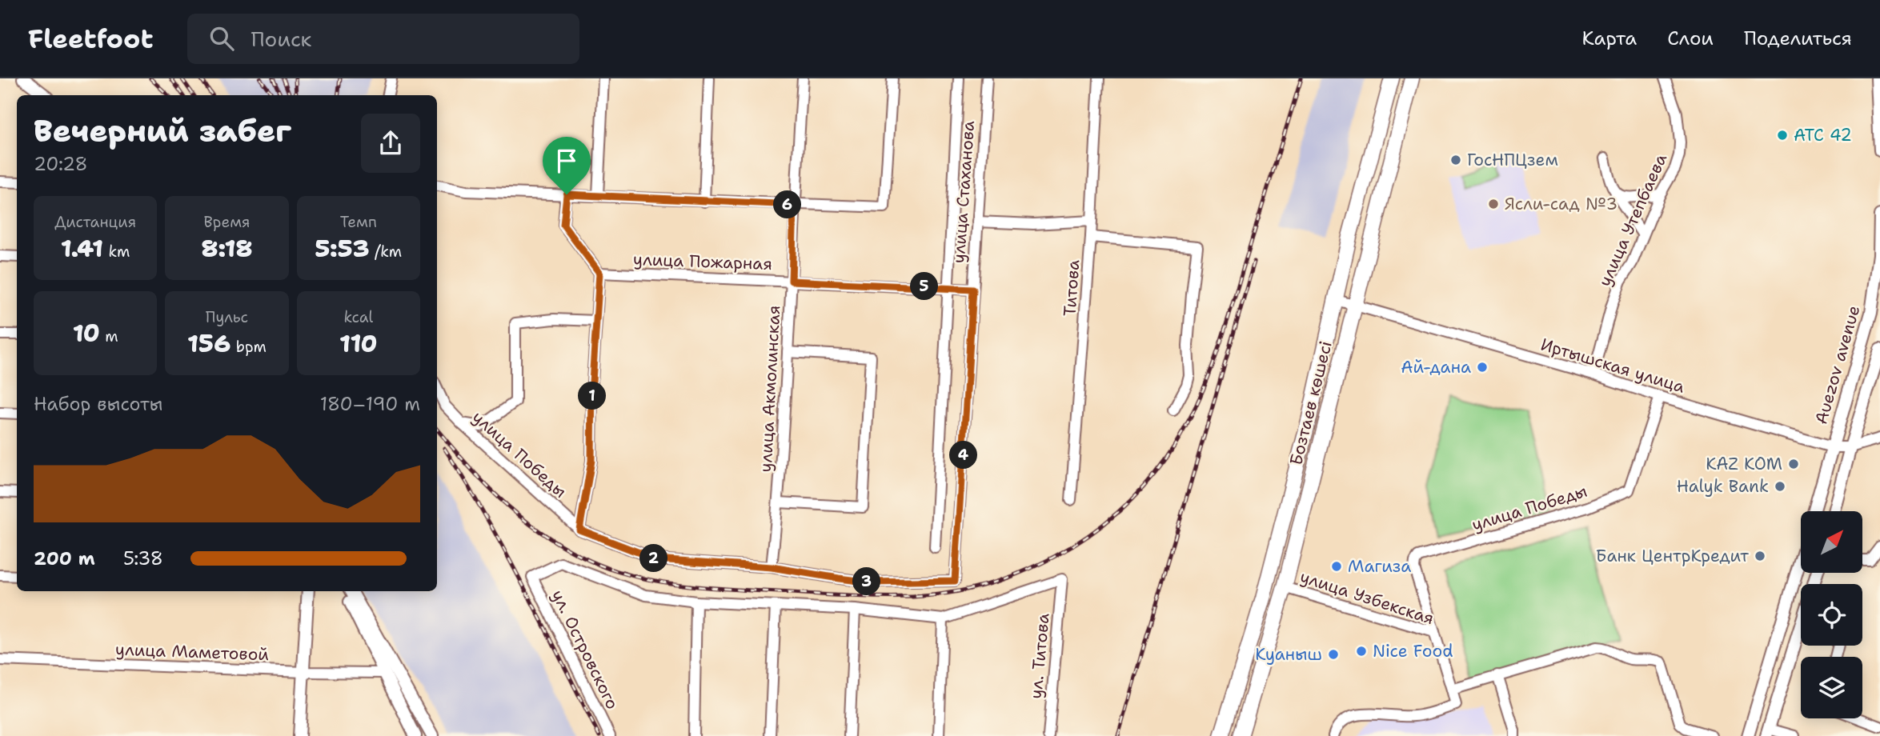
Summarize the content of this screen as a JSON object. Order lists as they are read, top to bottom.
{
  "streets": {
    "highway": ["Бозтаев көшесі"],
    "main road": ["Auezov avenue"],
    "street": [
      "улица Стаханова",
      "улица Утепбаева",
      "улица Пожарная",
      "Титова",
      "Иртышская улица",
      "улица Акмолинская",
      "улица Победы",
      "улица Узбекская",
      "ул. Островского",
      "улица Маметовой",
      "ул. Титова"
    ]
  },
  "crossings": [
    ["улица Стаханова", "улица Пожарная"],
    ["улица Стаханова", "улица Победы"],
    ["улица Утепбаева", "Иртышская улица"],
    ["улица Пожарная", "улица Акмолинская"],
    ["Auezov avenue", "Иртышская улица"],
    ["Иртышская улица", "Бозтаев көшесі"],
    ["Иртышская улица", "улица Победы"],
    ["улица Акмолинская", "улица Победы"],
    ["Бозтаев көшесі", "улица Узбекская"],
    ["улица Победы", "улица Узбекская"]
  ],
  "places": [
    "АТС 42",
    "ГосНПЦзем",
    "Ясли-сад №3",
    "Ай-дана",
    "KAZ KOM",
    "Halyk Bank",
    "Банк ЦентрКредит",
    "Магиза",
    "Nice Food",
    "Куаныш"
  ],
  "north": "top right",
  "page": {
    "header": "Fleetfoot",
    "search": "Поиск",
    "nav": ["Карта", "Слои", "Поделиться"],
    "heading": ["Вечерний забег", "20:28"],
    "pins": [
      "6",
      "5",
      "1",
      "4",
      "2",
      "3"
    ],
    "stats": [
      ["Дистанция", "1.41 km"],
      ["Время", "8:18"],
      ["Темп", "5:53 /km"],
      ["10 m"],
      ["Пульс", "156 bpm"],
      ["kcal", "110"]
    ],
    "chart": ["Набор высоты", "180–190 m"],
    "list": [
      {
        "name": "200 m",
        "note": "5:38"
      }
    ]
  }
}
